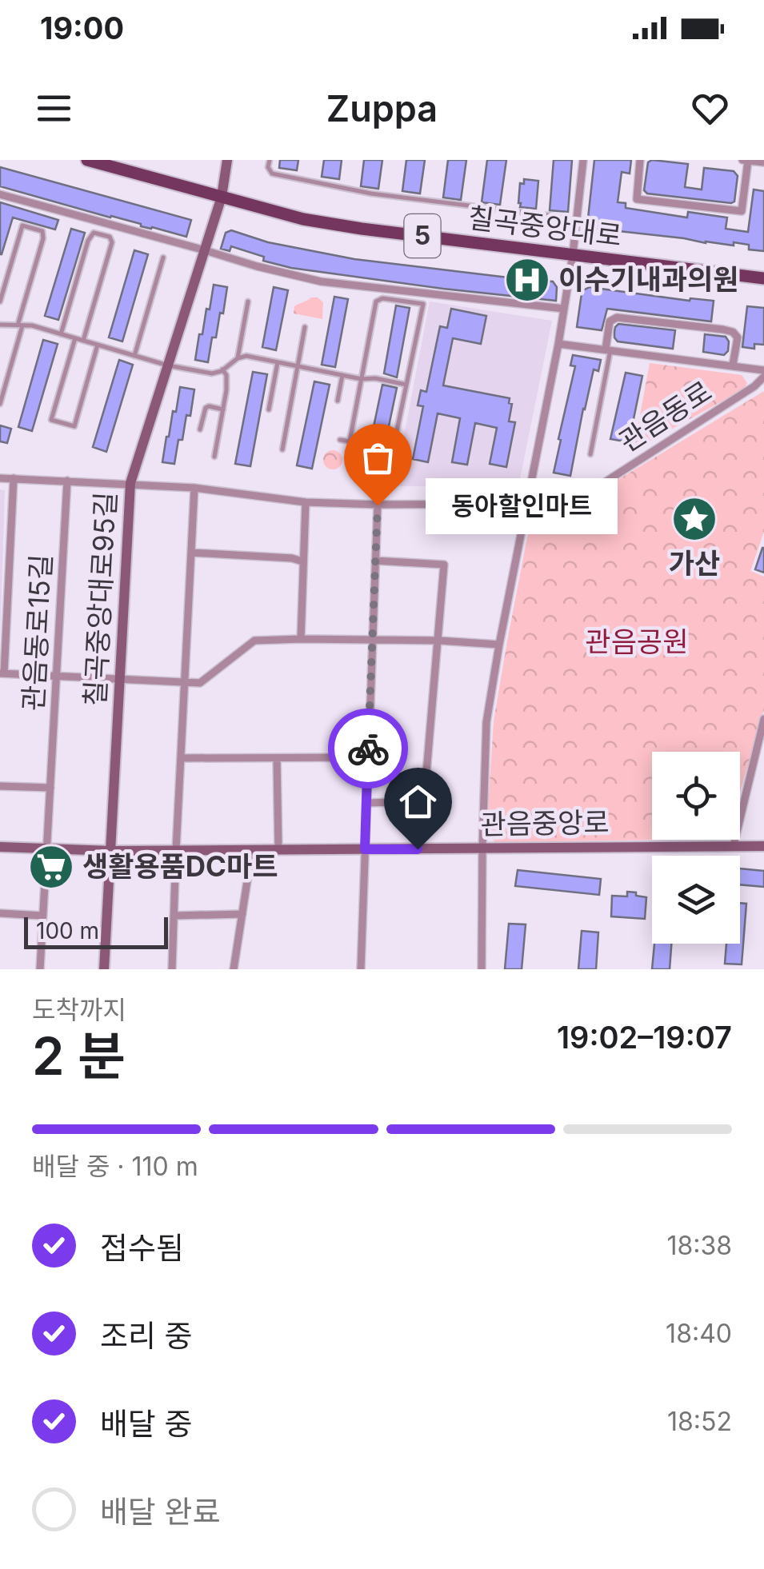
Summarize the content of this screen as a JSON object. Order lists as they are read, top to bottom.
{
  "streets": {
    "main road": [
      "칠곡중앙대로",
      "5",
      "칠곡중앙대로95길",
      "관음중앙로"
    ],
    "street": ["관음동로", "관음동로15길"]
  },
  "crossings": [
    ["칠곡중앙대로", "칠곡중앙대로95길"],
    ["관음동로", "칠곡중앙대로95길"],
    ["관음동로", "관음동로15길"],
    ["칠곡중앙대로95길", "관음중앙로"],
    ["관음동로15길", "관음중앙로"]
  ],
  "parks": ["관음공원"],
  "places": {
    "hospital": ["이수기내과의원"],
    "other": ["동아할인마트"],
    "place": ["가산"],
    "supermarket": ["생활용품DC마트"]
  },
  "scale_bar": "100 m",
  "page": {
    "status": "19:00",
    "header": "Zuppa",
    "bubble": "동아할인마트",
    "scale": "100 m",
    "heading": ["2 분", "도착까지", "19:02–19:07"],
    "bar": "배달 중 · 110 m",
    "list": [
      ["접수됨", "18:38"],
      ["조리 중", "18:40"],
      ["배달 중", "18:52"],
      "배달 완료"
    ]
  }
}
